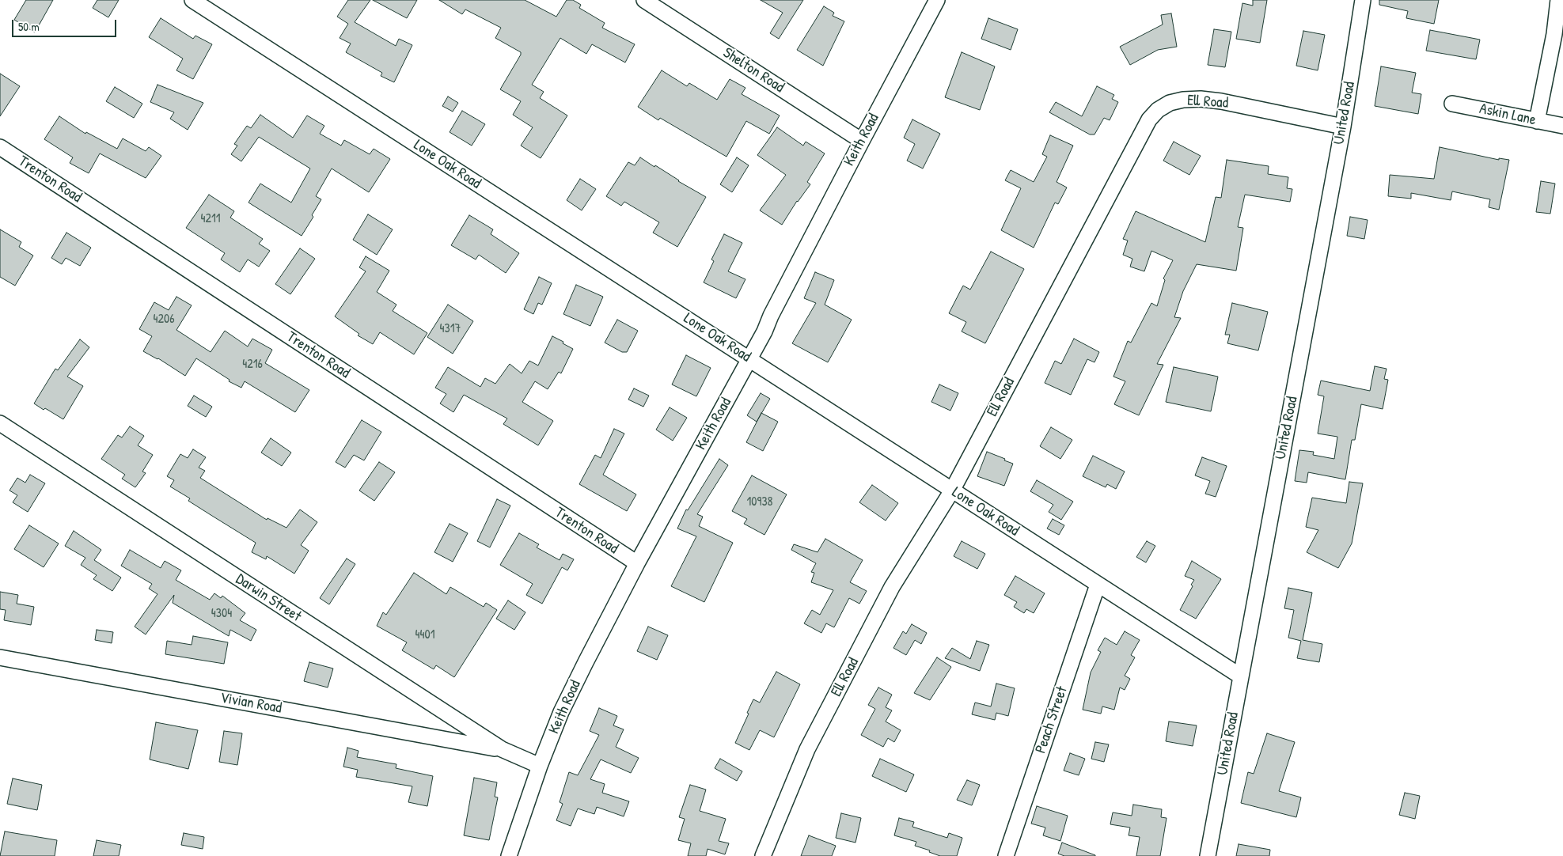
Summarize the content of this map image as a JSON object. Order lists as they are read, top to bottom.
{
  "streets": {
    "street": [
      "Shelton Road",
      "Ell Road",
      "United Road",
      "Askin Lane",
      "Keith Road",
      "Lone Oak Road",
      "Trenton Road",
      "Darwin Street",
      "Vivian Road",
      "Peach Street"
    ]
  },
  "crossings": [
    ["Shelton Road", "Keith Road"],
    ["Ell Road", "United Road"],
    ["Ell Road", "Lone Oak Road"],
    ["United Road", "Lone Oak Road"],
    ["Keith Road", "Lone Oak Road"],
    ["Keith Road", "Trenton Road"],
    ["Keith Road", "Darwin Street"],
    ["Lone Oak Road", "Peach Street"],
    ["Darwin Street", "Vivian Road"]
  ],
  "house_numbers": [
    "4211",
    "4206",
    "4317",
    "4216",
    "10938",
    "4304",
    "4401"
  ],
  "scale_bar": "50 m"
}
